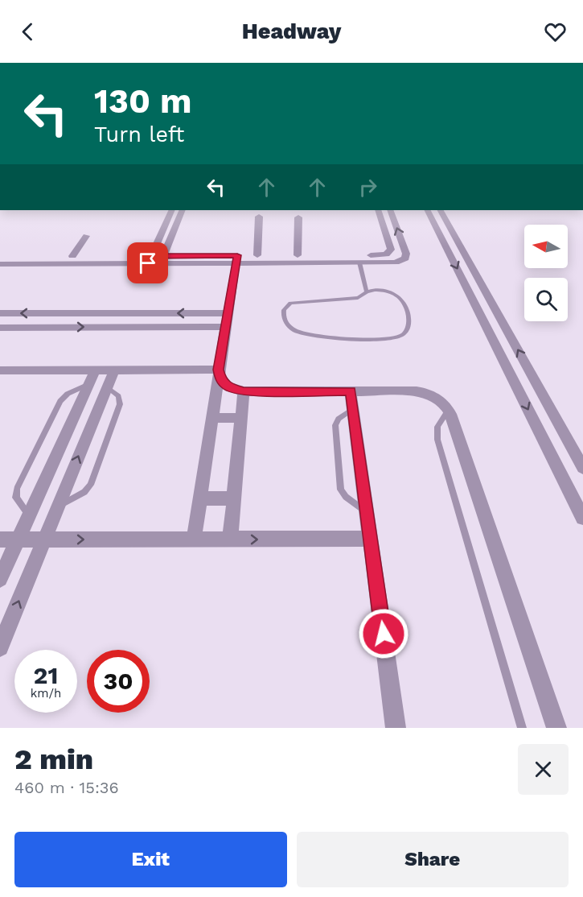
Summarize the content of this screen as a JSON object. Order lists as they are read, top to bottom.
{
  "north": "left",
  "page": {
    "header": "Headway",
    "turn": ["130 m", "Turn left"],
    "speed": "21 km/h",
    "limit": "30",
    "heading": ["2 min", "460 m · 15:36"],
    "buttons": ["Exit", "Share"]
  }
}
